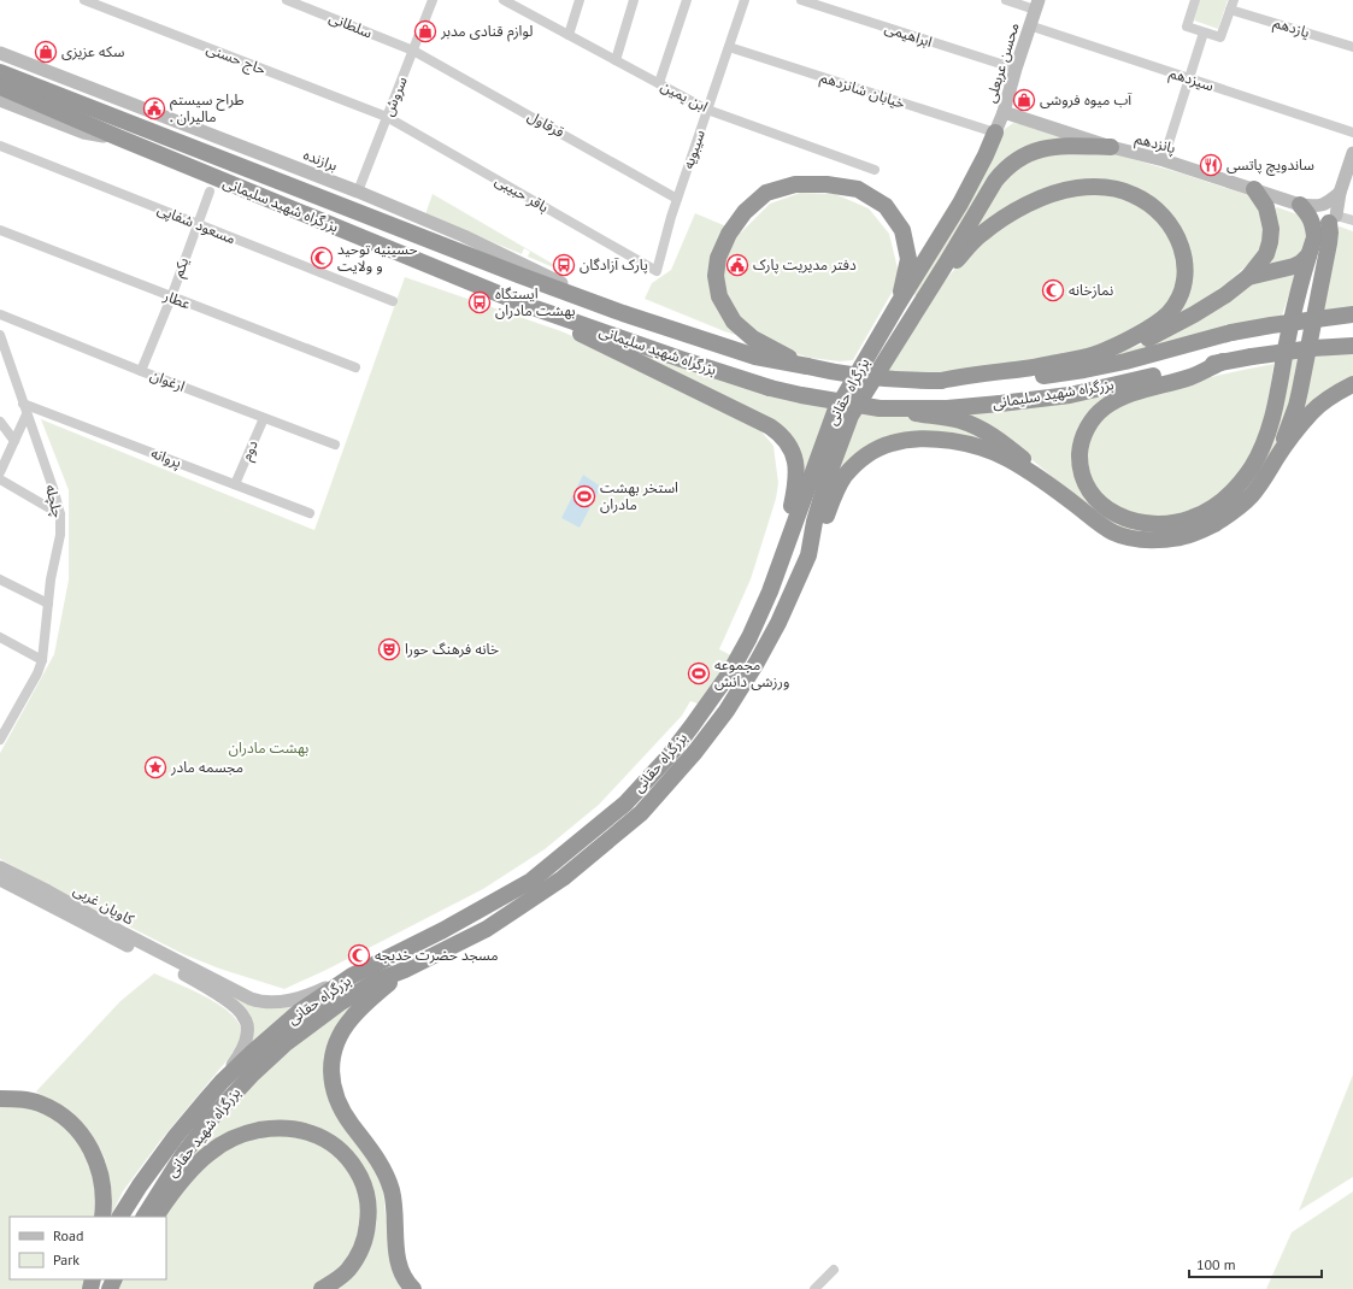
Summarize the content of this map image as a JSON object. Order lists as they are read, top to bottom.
{
  "streets": {
    "highway": ["بزرگراه شهید سلیمانی", "بزرگراه حقانی", "بزرگراه شهید حقانی"],
    "main road": [
      "محسن عربعلی",
      "پانزدهم",
      "برازنده",
      "کاویان غربی"
    ],
    "street": [
      "سلطانی",
      "یازدهم",
      "ابراهیمی",
      "حاج حسنی",
      "سیزدهم",
      "خیابان شانزدهم",
      "سروش",
      "ابن یمین",
      "قرقاول",
      "سیبویه",
      "باقر حبیبی",
      "مسعود شفاپی",
      "یکم",
      "عطار",
      "ارغوان",
      "دوم",
      "پروانه",
      "چلچله"
    ]
  },
  "crossings": [
    ["سلطانی", "سروش"],
    ["سلطانی", "قرقاول"],
    ["ابراهیمی", "محسن عربعلی"],
    ["حاج حسنی", "سروش"],
    ["حاج حسنی", "باقر حبیبی"],
    ["محسن عربعلی", "سیزدهم"],
    ["محسن عربعلی", "خیابان شانزدهم"],
    ["محسن عربعلی", "پانزدهم"],
    ["محسن عربعلی", "بزرگراه حقانی"],
    ["خیابان شانزدهم", "سیبویه"],
    ["خیابان شانزدهم", "بزرگراه حقانی"],
    ["سروش", "قرقاول"],
    ["سروش", "برازنده"],
    ["سروش", "باقر حبیبی"],
    ["ابن یمین", "سیبویه"],
    ["قرقاول", "سیبویه"],
    ["پانزدهم", "بزرگراه حقانی"],
    ["سیبویه", "باقر حبیبی"],
    ["برازنده", "بزرگراه شهید سلیمانی"],
    ["مسعود شفاپی", "یکم"],
    ["یکم", "عطار"],
    ["یکم", "ارغوان"],
    ["ارغوان", "دوم"],
    ["بزرگراه حقانی", "بزرگراه شهید حقانی"],
    ["دوم", "پروانه"],
    ["پروانه", "چلچله"]
  ],
  "parks": ["بهشت مادران"],
  "places": {
    "shop": ["لوازم قنادى مدبر", "سکه عزیزی", "آب میوه فروشی"],
    "public building": ["طراح سیستم . مالیران", "دفتر مدیریت پارک"],
    "restaurant": ["ساندویچ پاتسی"],
    "mosque": ["حسینیه توحید و ولایت", "نمازخانه", "مسجد حضرت خدیجه"],
    "bus stop": ["پارک آزادگان", "ایستگاه بهشت مادران"],
    "sports": ["استخر بهشت مادران", "مجموعه ورزشی دانش"],
    "theatre": ["خانه فرهنگ حورا"],
    "place": ["مجسمه مادر"]
  },
  "legend": ["Road", "Park"],
  "scale_bar": "100 m"
}
